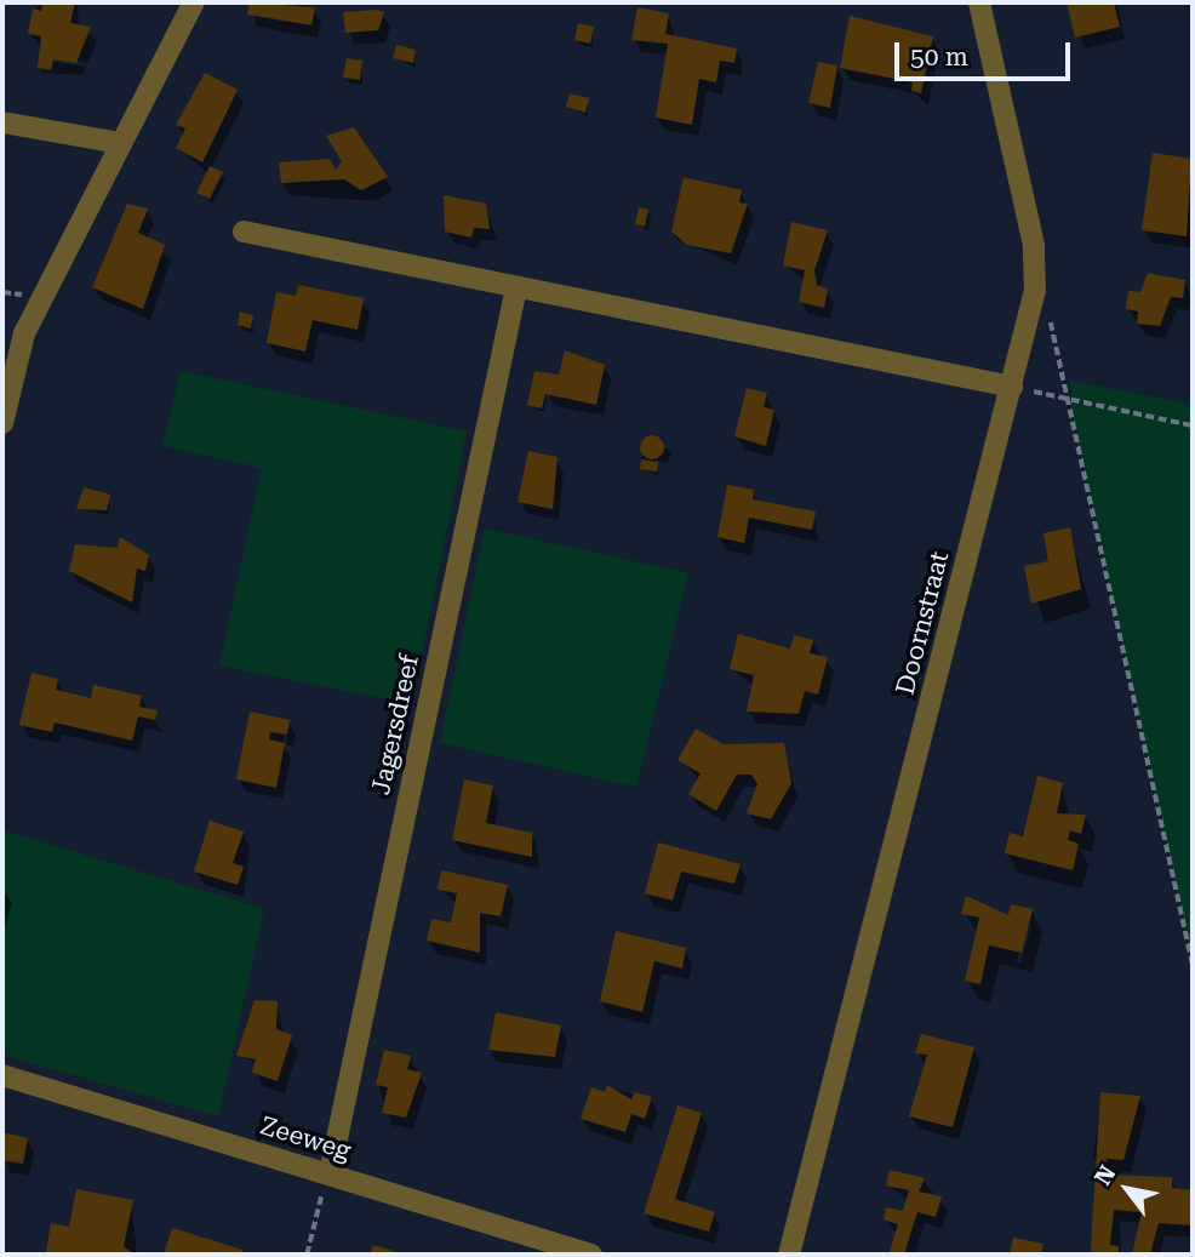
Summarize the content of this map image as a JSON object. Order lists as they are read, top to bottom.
{
  "streets": {
    "street": ["Doornstraat", "Jagersdreef", "Zeeweg"]
  },
  "crossings": [
    ["Jagersdreef", "Zeeweg"]
  ],
  "scale_bar": "50 m",
  "north": "top left"
}
